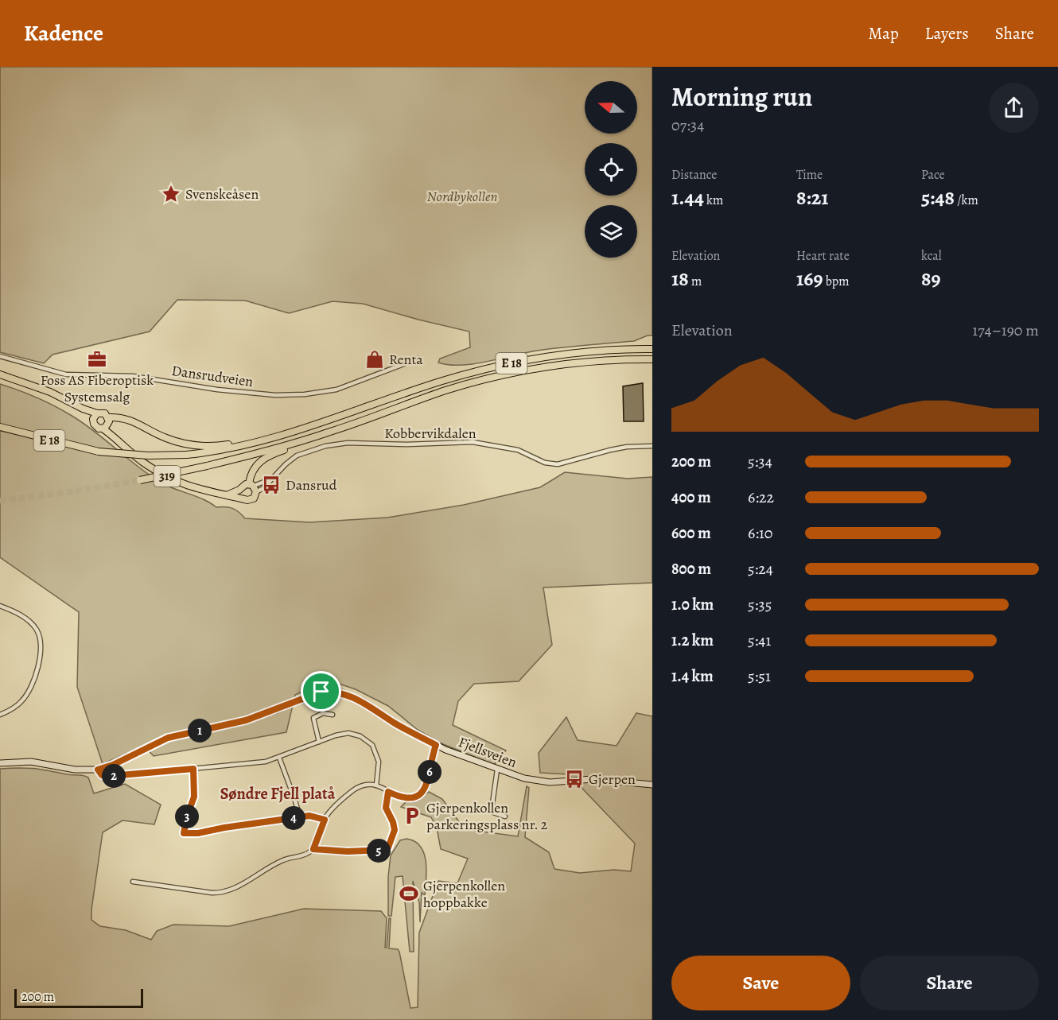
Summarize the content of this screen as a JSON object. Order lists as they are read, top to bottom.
{
  "streets": {
    "highway": ["E 18"],
    "main road": ["319", "Fjellsveien"],
    "street": ["Dansrudveien", "Kobbervikdalen"]
  },
  "crossings": [
    ["E 18", "Kobbervikdalen"],
    ["E 18", "319"],
    ["Kobbervikdalen", "319"]
  ],
  "districts": ["Søndre Fjell platå"],
  "parks": ["Nordbykollen"],
  "places": {
    "place": ["Svenskeåsen"],
    "office": ["Foss AS Fiberoptisk Systemsalg"],
    "shop": ["Renta"],
    "bus stop": ["Dansrud", "Gjerpen"],
    "parking": ["Gjerpenkollen parkeringsplass nr. 2"],
    "sports": ["Gjerpenkollen hoppbakke"]
  },
  "scale_bar": "200 m",
  "north": "left",
  "page": {
    "header": "Kadence",
    "nav": ["Map", "Layers", "Share"],
    "heading": ["Morning run", "07:34"],
    "stats": [
      ["Distance", "1.44 km"],
      ["Time", "8:21"],
      ["Pace", "5:48 /km"],
      ["Elevation", "18 m"],
      ["Heart rate", "169 bpm"],
      ["kcal", "89"]
    ],
    "chart": ["Elevation", "174–190 m"],
    "list": [
      {
        "name": "200 m",
        "note": "5:34"
      },
      {
        "name": "400 m",
        "note": "6:22"
      },
      {
        "name": "600 m",
        "note": "6:10"
      },
      {
        "name": "800 m",
        "note": "5:24"
      },
      {
        "name": "1.0 km",
        "note": "5:35"
      },
      {
        "name": "1.2 km",
        "note": "5:41"
      },
      {
        "name": "1.4 km",
        "note": "5:51"
      }
    ],
    "pins": [
      "1",
      "6",
      "2",
      "3",
      "4",
      "5"
    ],
    "buttons": ["Save", "Share"],
    "scale": "200 m"
  }
}
